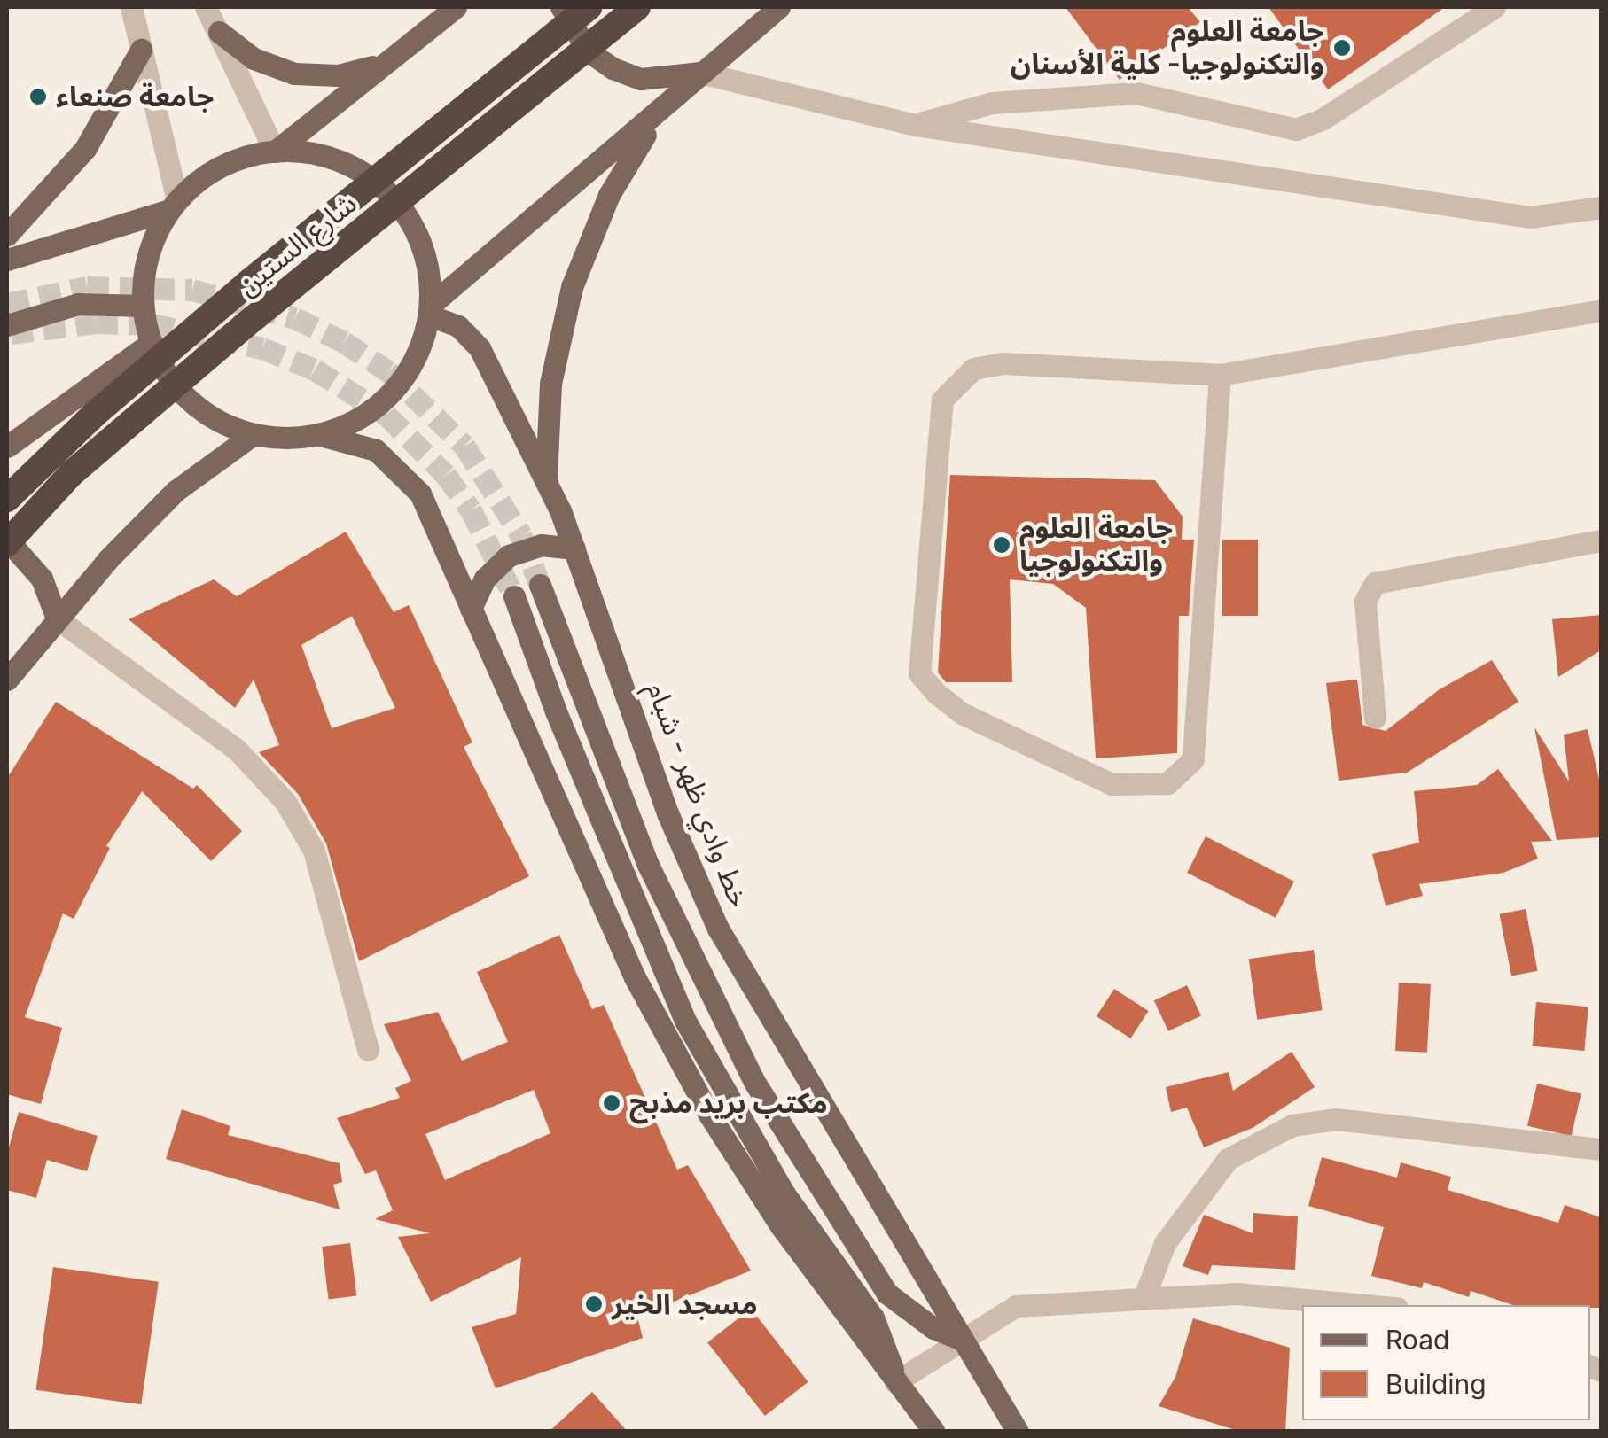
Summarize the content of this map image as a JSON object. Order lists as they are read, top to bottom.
{
  "streets": {
    "highway": ["شارع الستين"],
    "main road": ["خط وادي ظهر - شبام"]
  },
  "places": [
    "جامعة العلوم والتكنولوجيا- كلية الأسنان",
    "جامعة صنعاء",
    "جامعة العلوم والتكنولوجيا",
    "مكتب بريد مذبح",
    "مسجد الخير"
  ],
  "legend": ["Road", "Building"]
}
